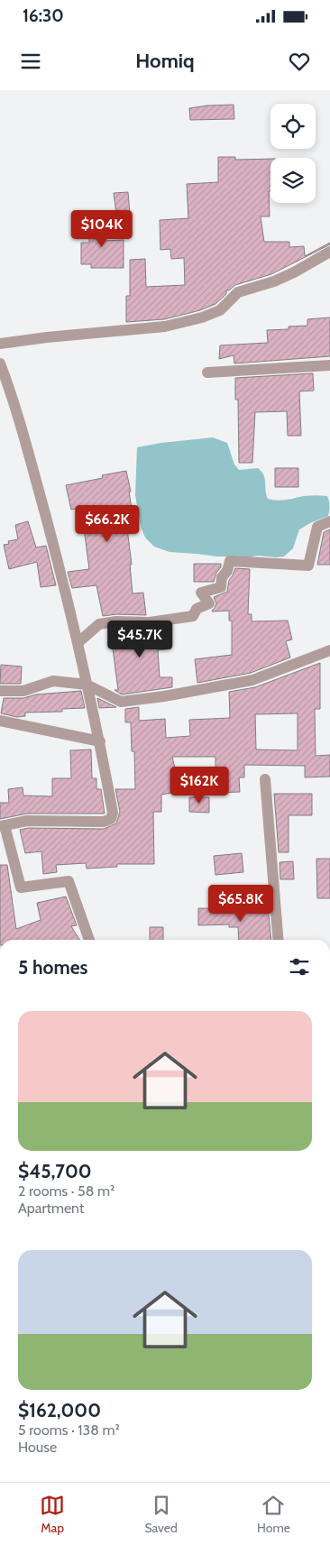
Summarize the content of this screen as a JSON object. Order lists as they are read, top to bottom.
{
  "page": {
    "status": "16:30",
    "header": "Homiq",
    "price": [
      "$104K",
      "$66.2K",
      "$45.7K",
      "$162K",
      "$65.8K"
    ],
    "heading": "5 homes",
    "list": [
      {
        "name": "$45,700",
        "note": "2 rooms · 58 m² · Apartment"
      },
      {
        "name": "$162,000",
        "note": "5 rooms · 138 m² · House"
      }
    ],
    "tabs": ["Map", "Saved", "Home"]
  }
}
